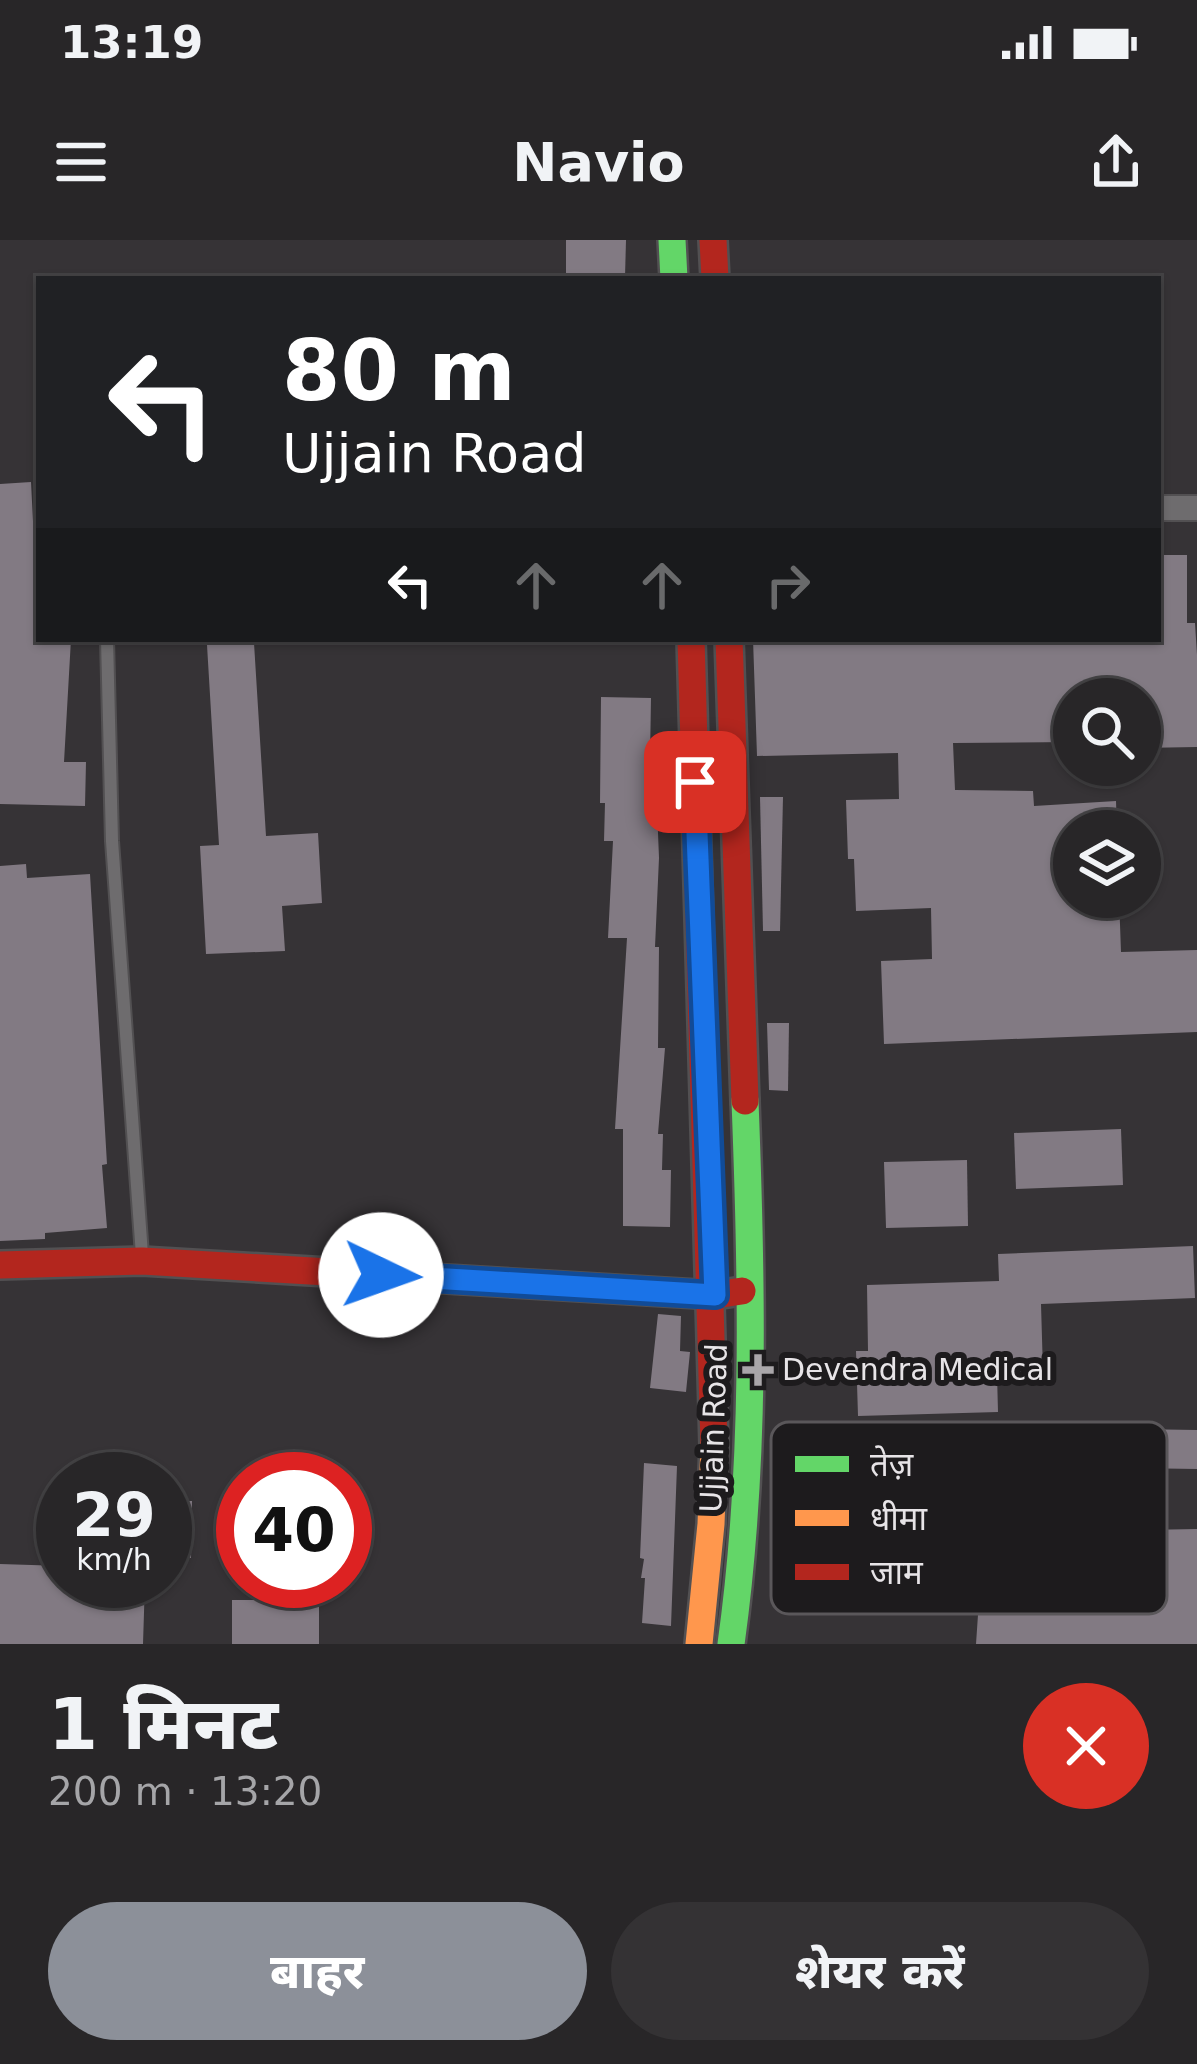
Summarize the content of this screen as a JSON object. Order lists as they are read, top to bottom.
{
  "streets": {
    "main road": ["Ujjain Road"]
  },
  "places": {
    "health": ["Devendra Medical"]
  },
  "legend": ["तेज़", "धीमा", "जाम"],
  "page": {
    "status": "13:19",
    "header": "Navio",
    "turn": ["80 m", "Ujjain Road"],
    "speed": "29 km/h",
    "limit": "40",
    "heading": ["1 मिनट", "200 m · 13:20"],
    "buttons": ["बाहर", "शेयर करें"]
  }
}
